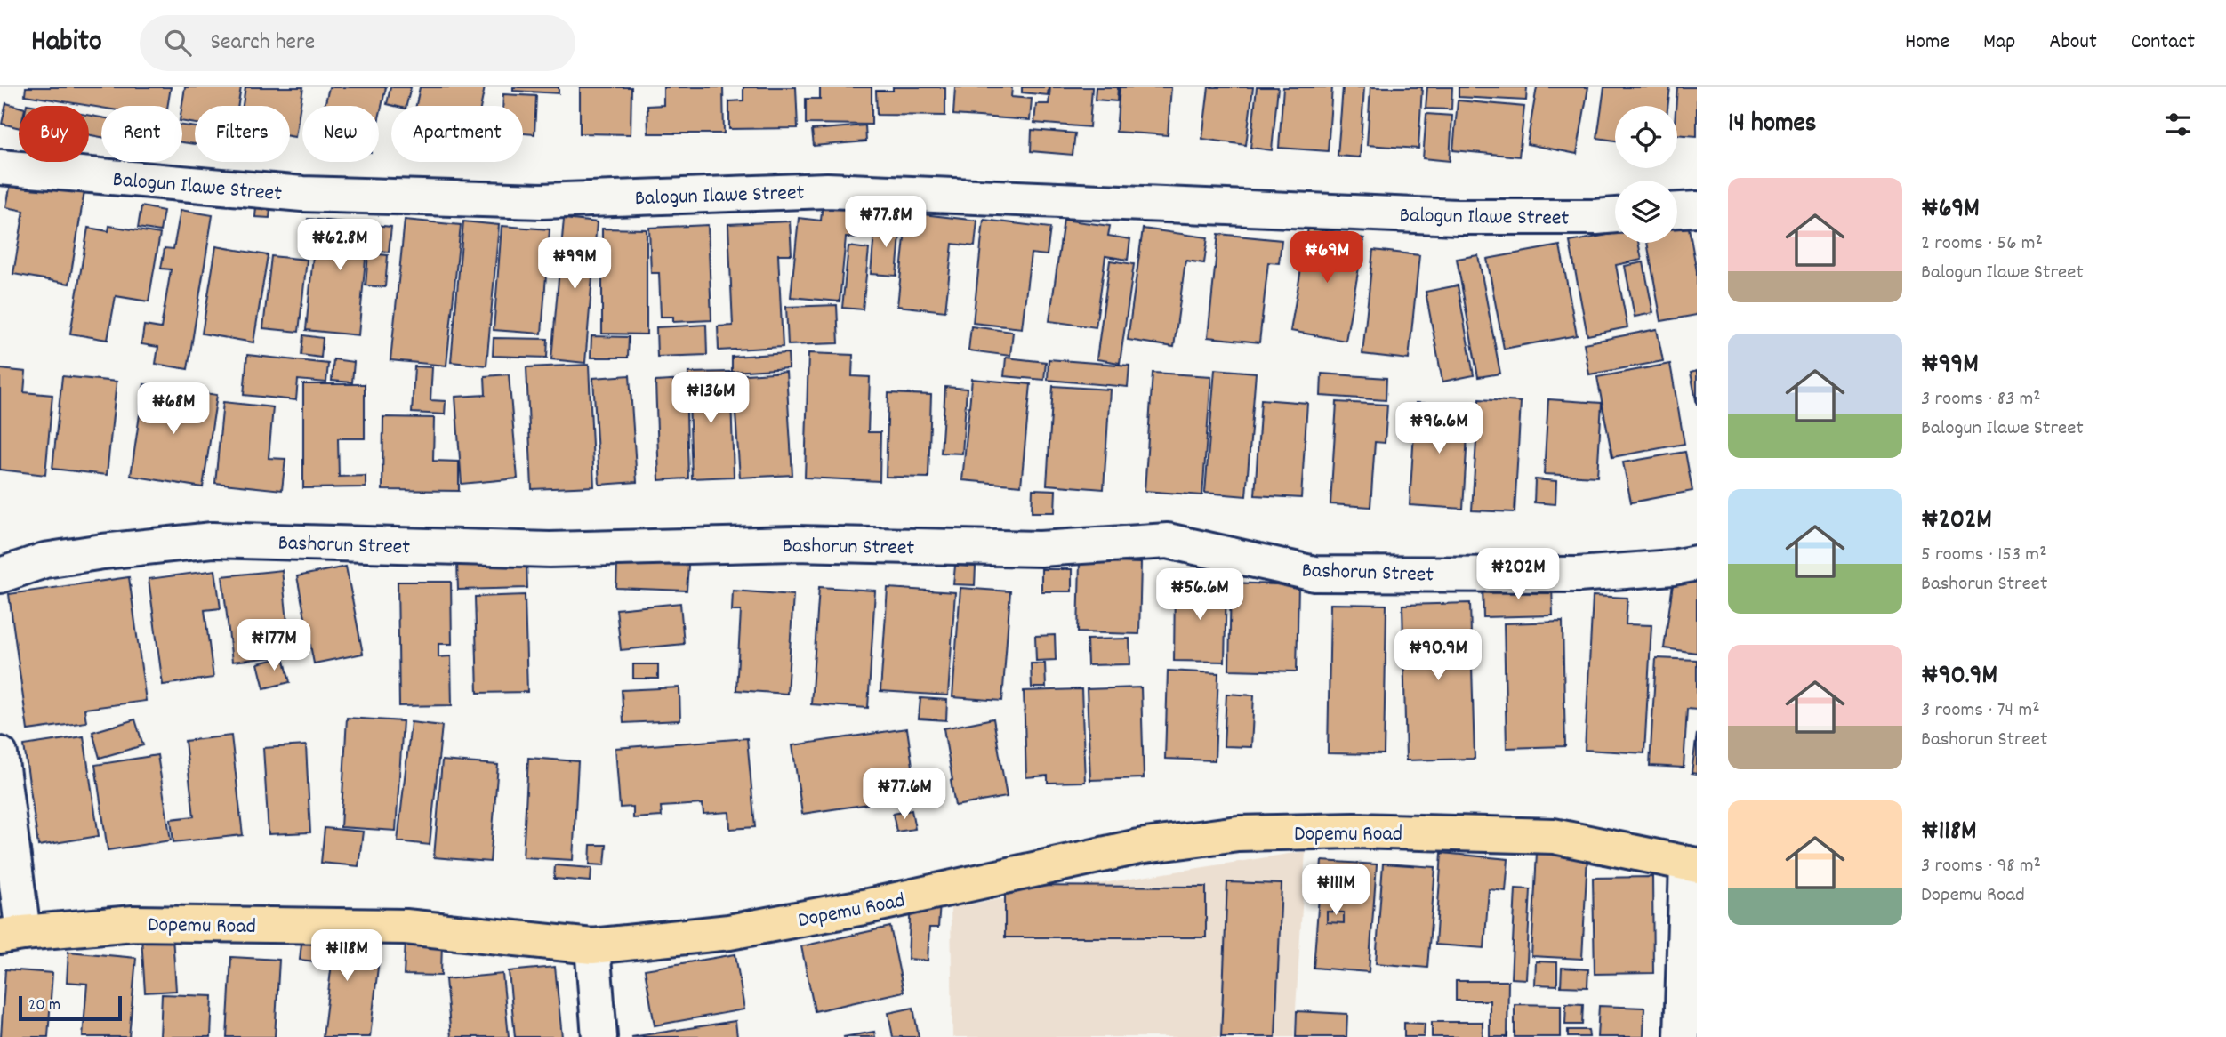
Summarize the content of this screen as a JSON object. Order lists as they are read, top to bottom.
{
  "streets": {
    "main road": ["Dopemu Road"],
    "street": ["Balogun Ilawe Street", "Bashorun Street"]
  },
  "scale_bar": "20 m",
  "page": {
    "header": "Habito",
    "search": "Search here",
    "nav": [
      "Home",
      "Map",
      "About",
      "Contact"
    ],
    "heading": "14 homes",
    "chip": [
      "Buy",
      "Rent",
      "Filters",
      "New",
      "Apartment"
    ],
    "list": [
      {
        "name": "₦69M",
        "note": "2 rooms · 56 m² · Balogun Ilawe Street"
      },
      {
        "name": "₦99M",
        "note": "3 rooms · 83 m² · Balogun Ilawe Street"
      },
      {
        "name": "₦202M",
        "note": "5 rooms · 153 m² · Bashorun Street"
      },
      {
        "name": "₦90.9M",
        "note": "3 rooms · 74 m² · Bashorun Street"
      },
      {
        "name": "₦118M",
        "note": "3 rooms · 98 m² · Dopemu Road"
      }
    ],
    "price": [
      "₦77.8M",
      "₦62.8M",
      "₦69M",
      "₦99M",
      "₦136M",
      "₦68M",
      "₦96.6M",
      "₦202M",
      "₦56.6M",
      "₦177M",
      "₦90.9M",
      "₦77.6M",
      "₦111M",
      "₦118M"
    ],
    "scale": "20 m"
  }
}
